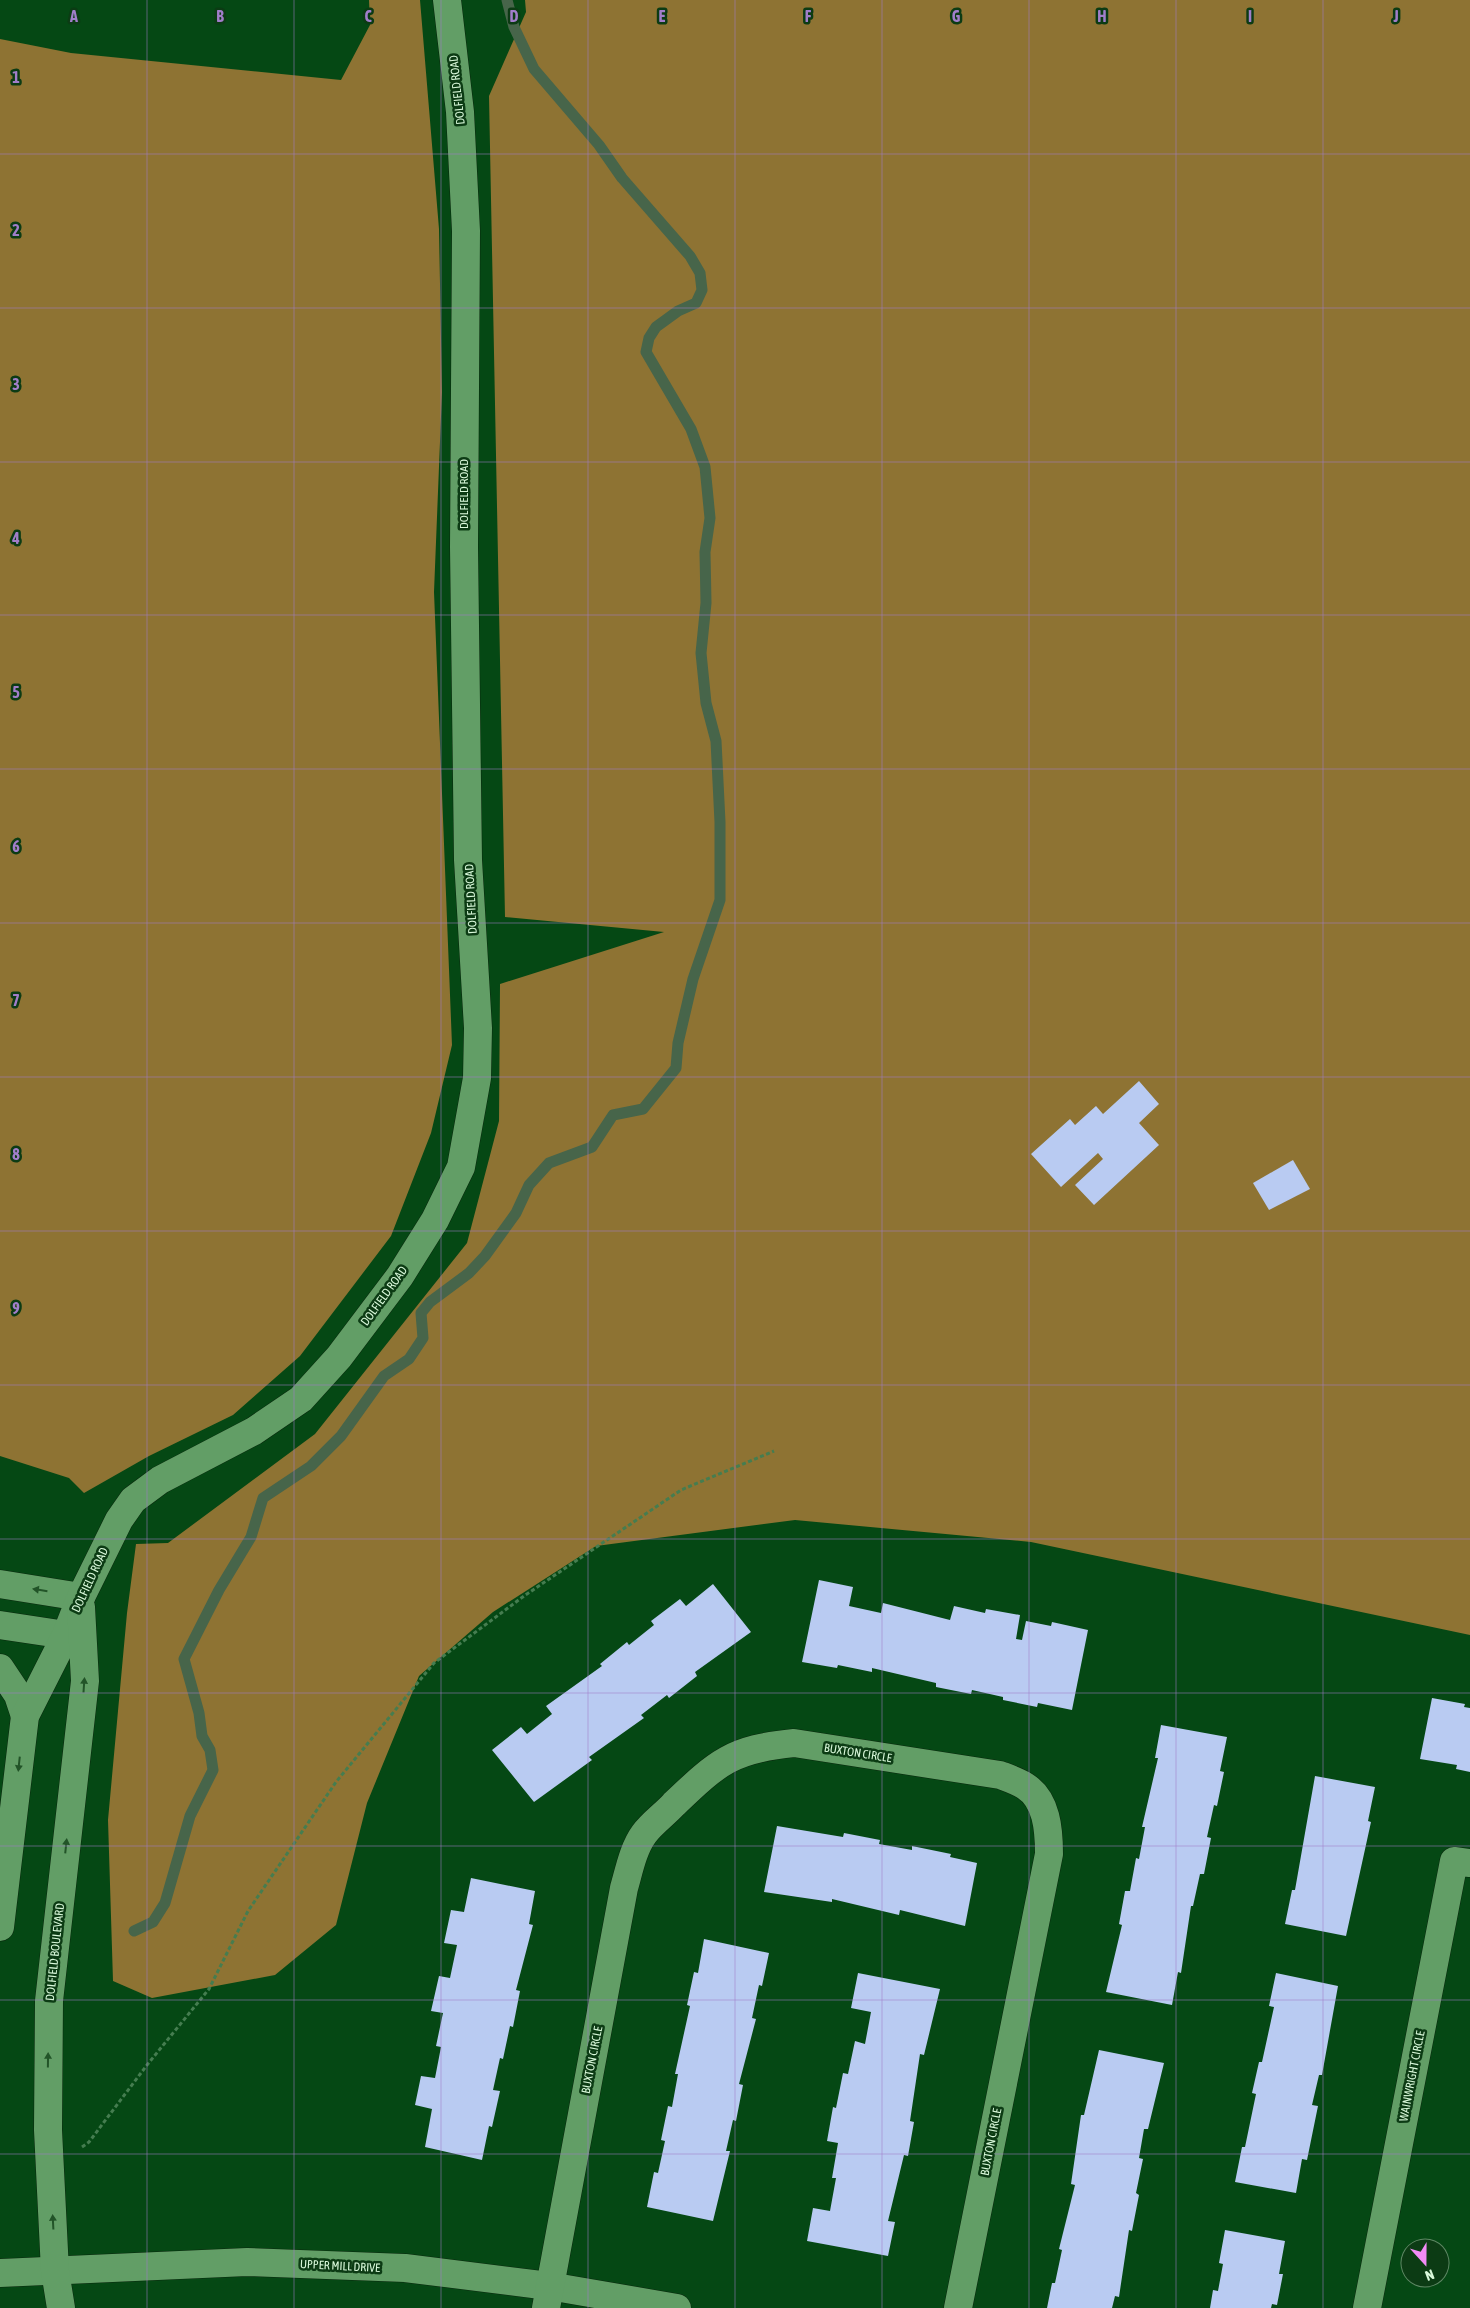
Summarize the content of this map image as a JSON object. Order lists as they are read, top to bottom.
{
  "streets": {
    "street": [
      "DOLFIELD ROAD",
      "BUXTON CIRCLE",
      "DOLFIELD BOULEVARD",
      "WAINWRIGHT CIRCLE",
      "UPPER MILL DRIVE"
    ]
  },
  "crossings": [
    ["DOLFIELD ROAD", "DOLFIELD BOULEVARD"],
    ["BUXTON CIRCLE", "UPPER MILL DRIVE"],
    ["DOLFIELD BOULEVARD", "UPPER MILL DRIVE"]
  ],
  "north": "bottom",
  "grid": {
    "columns": [
      "A",
      "B",
      "C",
      "D",
      "E",
      "F",
      "G",
      "H",
      "I",
      "J"
    ],
    "rows": [
      "1",
      "2",
      "3",
      "4",
      "5",
      "6",
      "7",
      "8",
      "9"
    ]
  }
}
